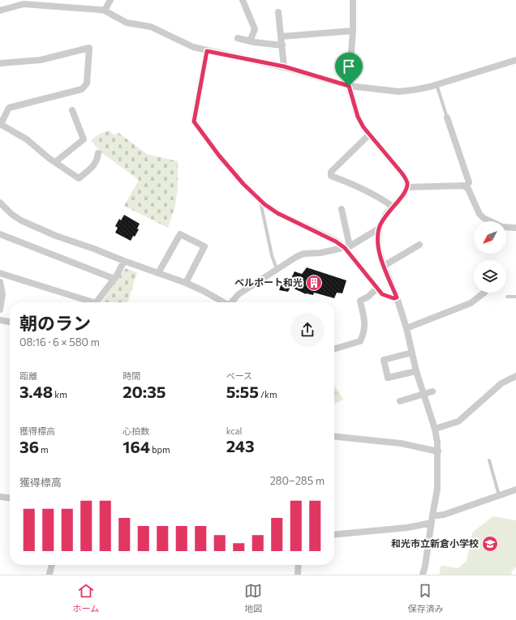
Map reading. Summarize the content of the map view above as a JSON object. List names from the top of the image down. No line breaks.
{"places":{"building":["ベルポート和光"],"school or university":["和光市立新倉小学校"]},"north":"bottom left","page":{"heading":["朝のラン","08:16 · 6 × 580 m"],"stats":[["距離","3.48 km"],["時間","20:35"],["ペース","5:55 /km"],["獲得標高","36 m"],["心拍数","164 bpm"],["kcal","243"]],"chart":["獲得標高","280–285 m"],"tabs":["ホーム","地図","保存済み"]}}
